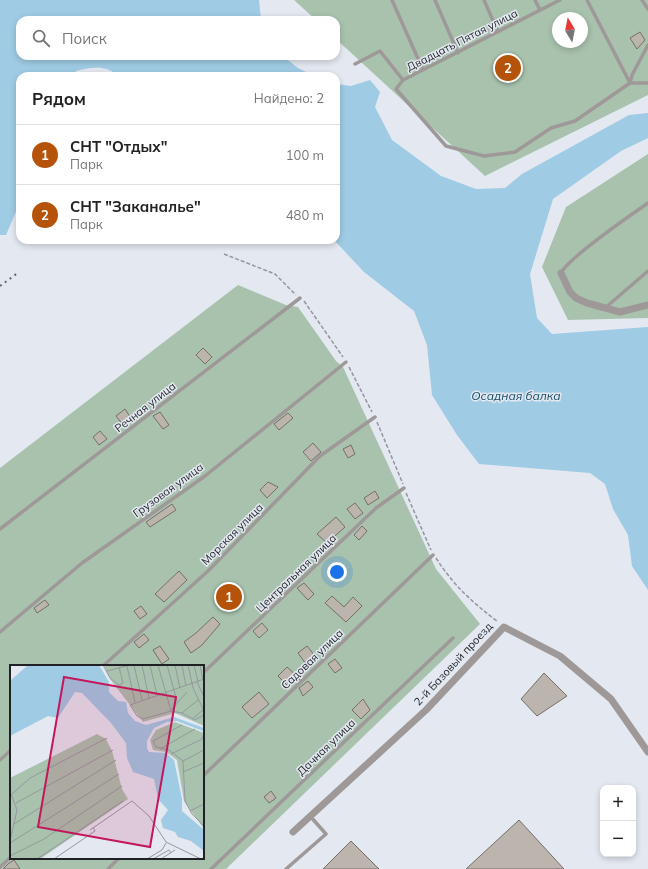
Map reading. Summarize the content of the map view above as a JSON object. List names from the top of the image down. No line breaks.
{"streets":{"street":["2-й Базовый проезд"],"lane":["Двадцать Пятая улица","Речная улица","Грузовая улица","Морская улица","Центральная улица","Садовая улица","Дачная улица"]},"water":["Осадная балка"],"north":"top","page":{"search":"Поиск","pins":["2","1"],"heading":["Рядом","Найдено: 2"],"list":[{"mark":"1","name":"СНТ \"Отдых\"","note":"Парк","value":"100 m"},{"mark":"2","name":"СНТ \"Заканалье\"","note":"Парк","value":"480 m"}],"map_buttons":["+","−"]}}
